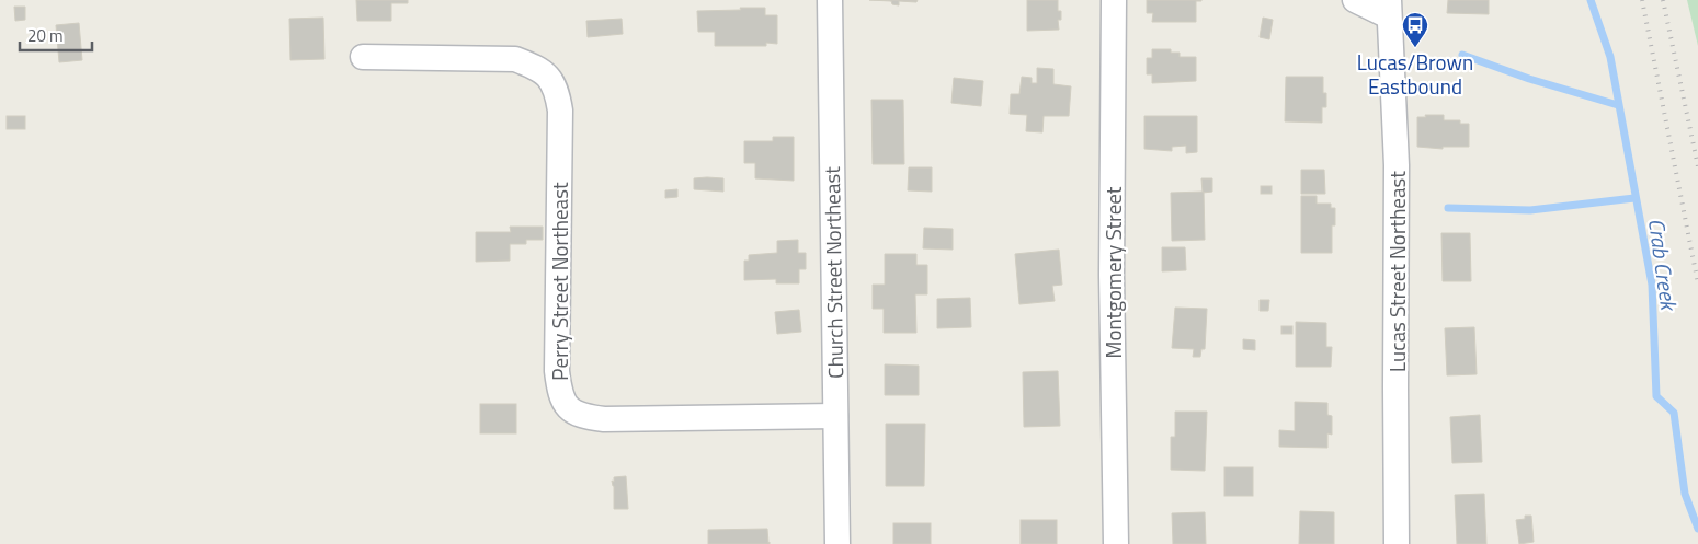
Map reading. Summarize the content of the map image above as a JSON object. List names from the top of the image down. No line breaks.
{"streets":{"street":["Lucas Street Northeast","Church Street Northeast","Montgomery Street","Perry Street Northeast"]},"crossings":[["Church Street Northeast","Perry Street Northeast"]],"water":["Crab Creek"],"places":{"bus stop":["Lucas/Brown Eastbound"]},"scale_bar":"20 m"}
